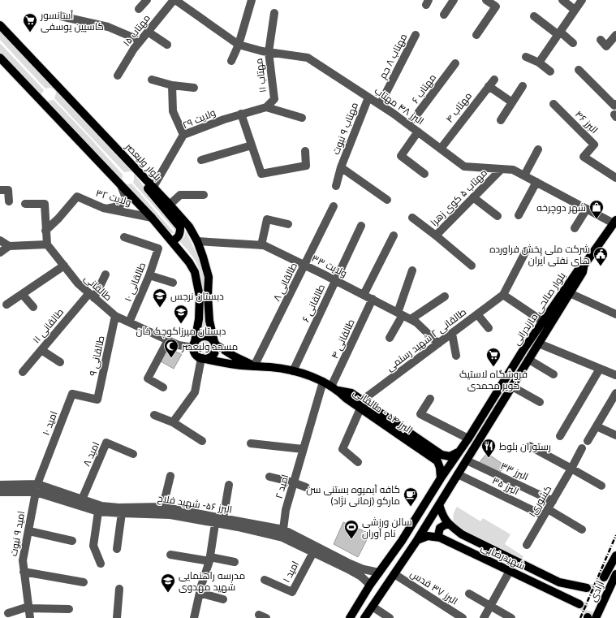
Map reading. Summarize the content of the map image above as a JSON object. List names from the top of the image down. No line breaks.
{"streets":{"main road":["بلوار ولیعصر","بلوار صالحی مازندرانی","البرز ۵۴ - طالقانی","شهیدرضایی","آزادی"],"street":["مهتاب ۱۵","مهتاب ۸ جم","مهتاب ۱۱","مهتاب ۶","البرز ۴۸ مهتاب","مهتاب ۴","ولایت ٢٩","البرز ۴۶","مهتاب ۹ نبوت","ولایت ۳۲","مهتاب ۵ کوی زهرا","ولایت ٣۳","طالقانی ۱۰","طالقانی ۸","طالقانی","طالقانی ۶","طالقانی ۱۱","طالقانی ۴","طالقانی ۲ شهید رستمی","طالقانی ۹","امید ۱۰","امید ۸","البرز ۳۳","البرز ۳۵","امید ۲","کشوری۱","البرز ۵۶- شهید فلاح","امید ۹ نبوت","امید ۱","البرز ۳۷ قدس"]},"crossings":[["مهتاب ۱۵","البرز ۴۸ مهتاب"],["مهتاب ۸ جم","البرز ۴۸ مهتاب"],["مهتاب ۱۱","البرز ۴۸ مهتاب"],["مهتاب ۶","البرز ۴۸ مهتاب"],["البرز ۴۸ مهتاب","مهتاب ۴"],["البرز ۴۸ مهتاب","مهتاب ۹ نبوت"],["البرز ۴۸ مهتاب","مهتاب ۵ کوی زهرا"],["ولایت ٢٩","بلوار ولیعصر"],["بلوار ولیعصر","ولایت ٣۳"],["بلوار ولیعصر","طالقانی"],["ولایت ٣۳","طالقانی ۸"],["ولایت ٣۳","طالقانی ۶"],["ولایت ٣۳","طالقانی ۴"],["ولایت ٣۳","طالقانی ۲ شهید رستمی"],["طالقانی ۱۰","طالقانی"],["طالقانی","طالقانی ۱۱"],["طالقانی","طالقانی ۹"],["بلوار صالحی مازندرانی","البرز ۵۴ - طالقانی"],["بلوار صالحی مازندرانی","البرز ۳۳"],["بلوار صالحی مازندرانی","البرز ۳۵"],["بلوار صالحی مازندرانی","البرز ۵۶- شهید فلاح"],["بلوار صالحی مازندرانی","شهیدرضایی"],["بلوار صالحی مازندرانی","البرز ۳۷ قدس"],["طالقانی ۴","البرز ۵۴ - طالقانی"],["طالقانی ۲ شهید رستمی","البرز ۵۴ - طالقانی"],["طالقانی ۹","امید ۱۰"],["امید ۱۰","البرز ۵۶- شهید فلاح"],["امید ۸","البرز ۵۶- شهید فلاح"],["البرز ۳۳","کشوری۱"],["البرز ۳۵","کشوری۱"],["امید ۲","البرز ۵۶- شهید فلاح"],["البرز ۵۶- شهید فلاح","امید ۹ نبوت"],["البرز ۵۶- شهید فلاح","امید ۱"]],"places":{"supermarket":["آسانسور کاسپین یوسفی","فروشگاه لاستیک کویر محمدی"],"shop":["شهر دوچرخه"],"public building":["شرکت ملی پخش فراورده های نفتی ایران"],"school or university":["دبستان نرجس","دبستان میرزاکوچک خان","مدرسه راهنمایی شهید مهدوی"],"mosque":["مسجد ولیعصر"],"restaurant":["رستوران بلوط"],"cafe":["کافه آبمیوه بستنی سن مارکو (زمانی نژاد)"],"sports":["سالن ورزشی نام آوران"]}}
